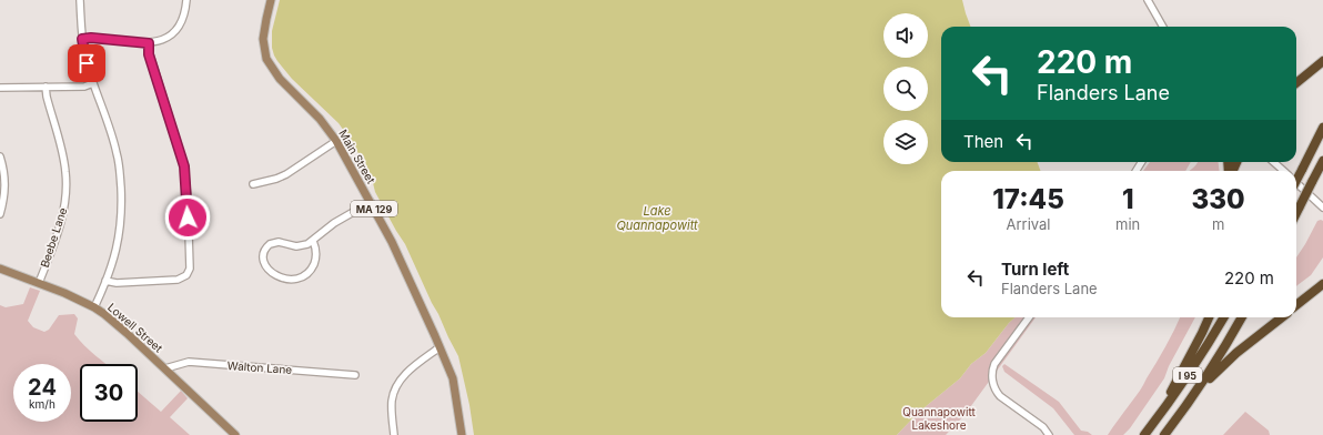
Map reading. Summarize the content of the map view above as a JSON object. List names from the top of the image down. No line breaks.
{"streets":{"highway":["I 95"],"main road":["Main Street","MA 129","Lowell Street"],"street":["Beebe Lane","Walton Lane"]},"crossings":[["Beebe Lane","Lowell Street"],["Lowell Street","Walton Lane"]],"water":["Lake Quannapowitt"],"parks":["Quannapowitt Lakeshore"],"page":{"turn":["220 m","Flanders Lane"],"then":"Then","eta":["17:45","Arrival","1","min","330","m"],"list":[{"name":"Turn left","note":"Flanders Lane","value":"220 m"}],"speed":"24 km/h","limit":"30"}}
